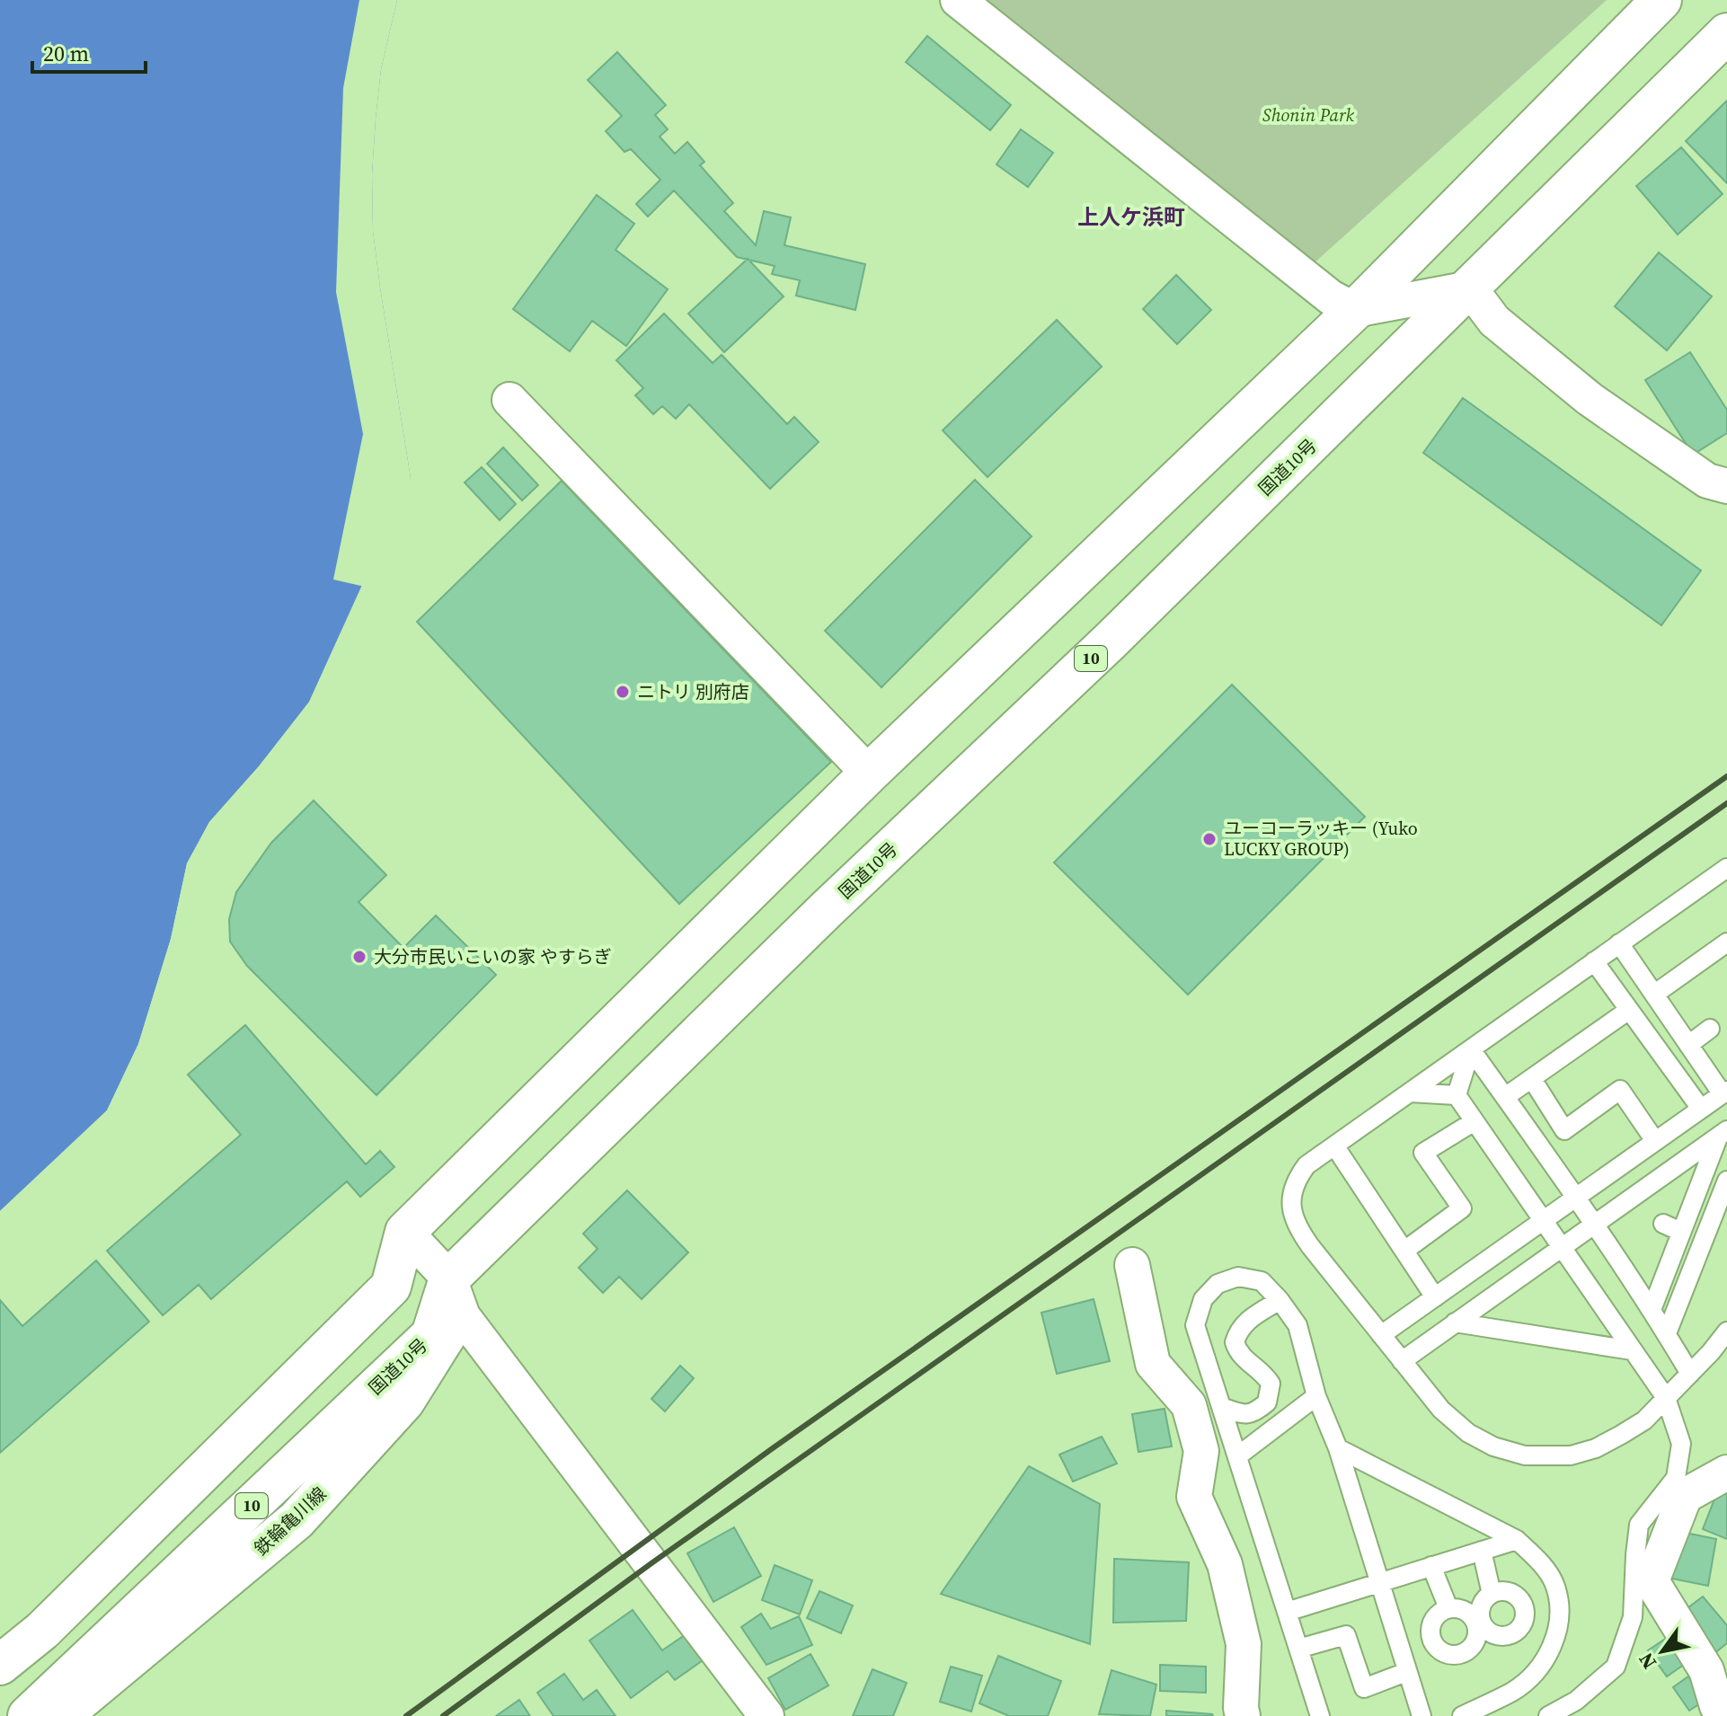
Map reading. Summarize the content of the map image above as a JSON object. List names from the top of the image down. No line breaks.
{"streets":{"main road":["国道10号","10","鉄輪亀川線"]},"crossings":[["国道10号","鉄輪亀川線"]],"districts":["上人ケ浜町"],"parks":["Shonin Park"],"places":["ニトリ 別府店","ユーコーラッキー (Yuko LUCKY GROUP)","大分市民いこいの家 やすらぎ"],"scale_bar":"20 m","north":"bottom left"}
